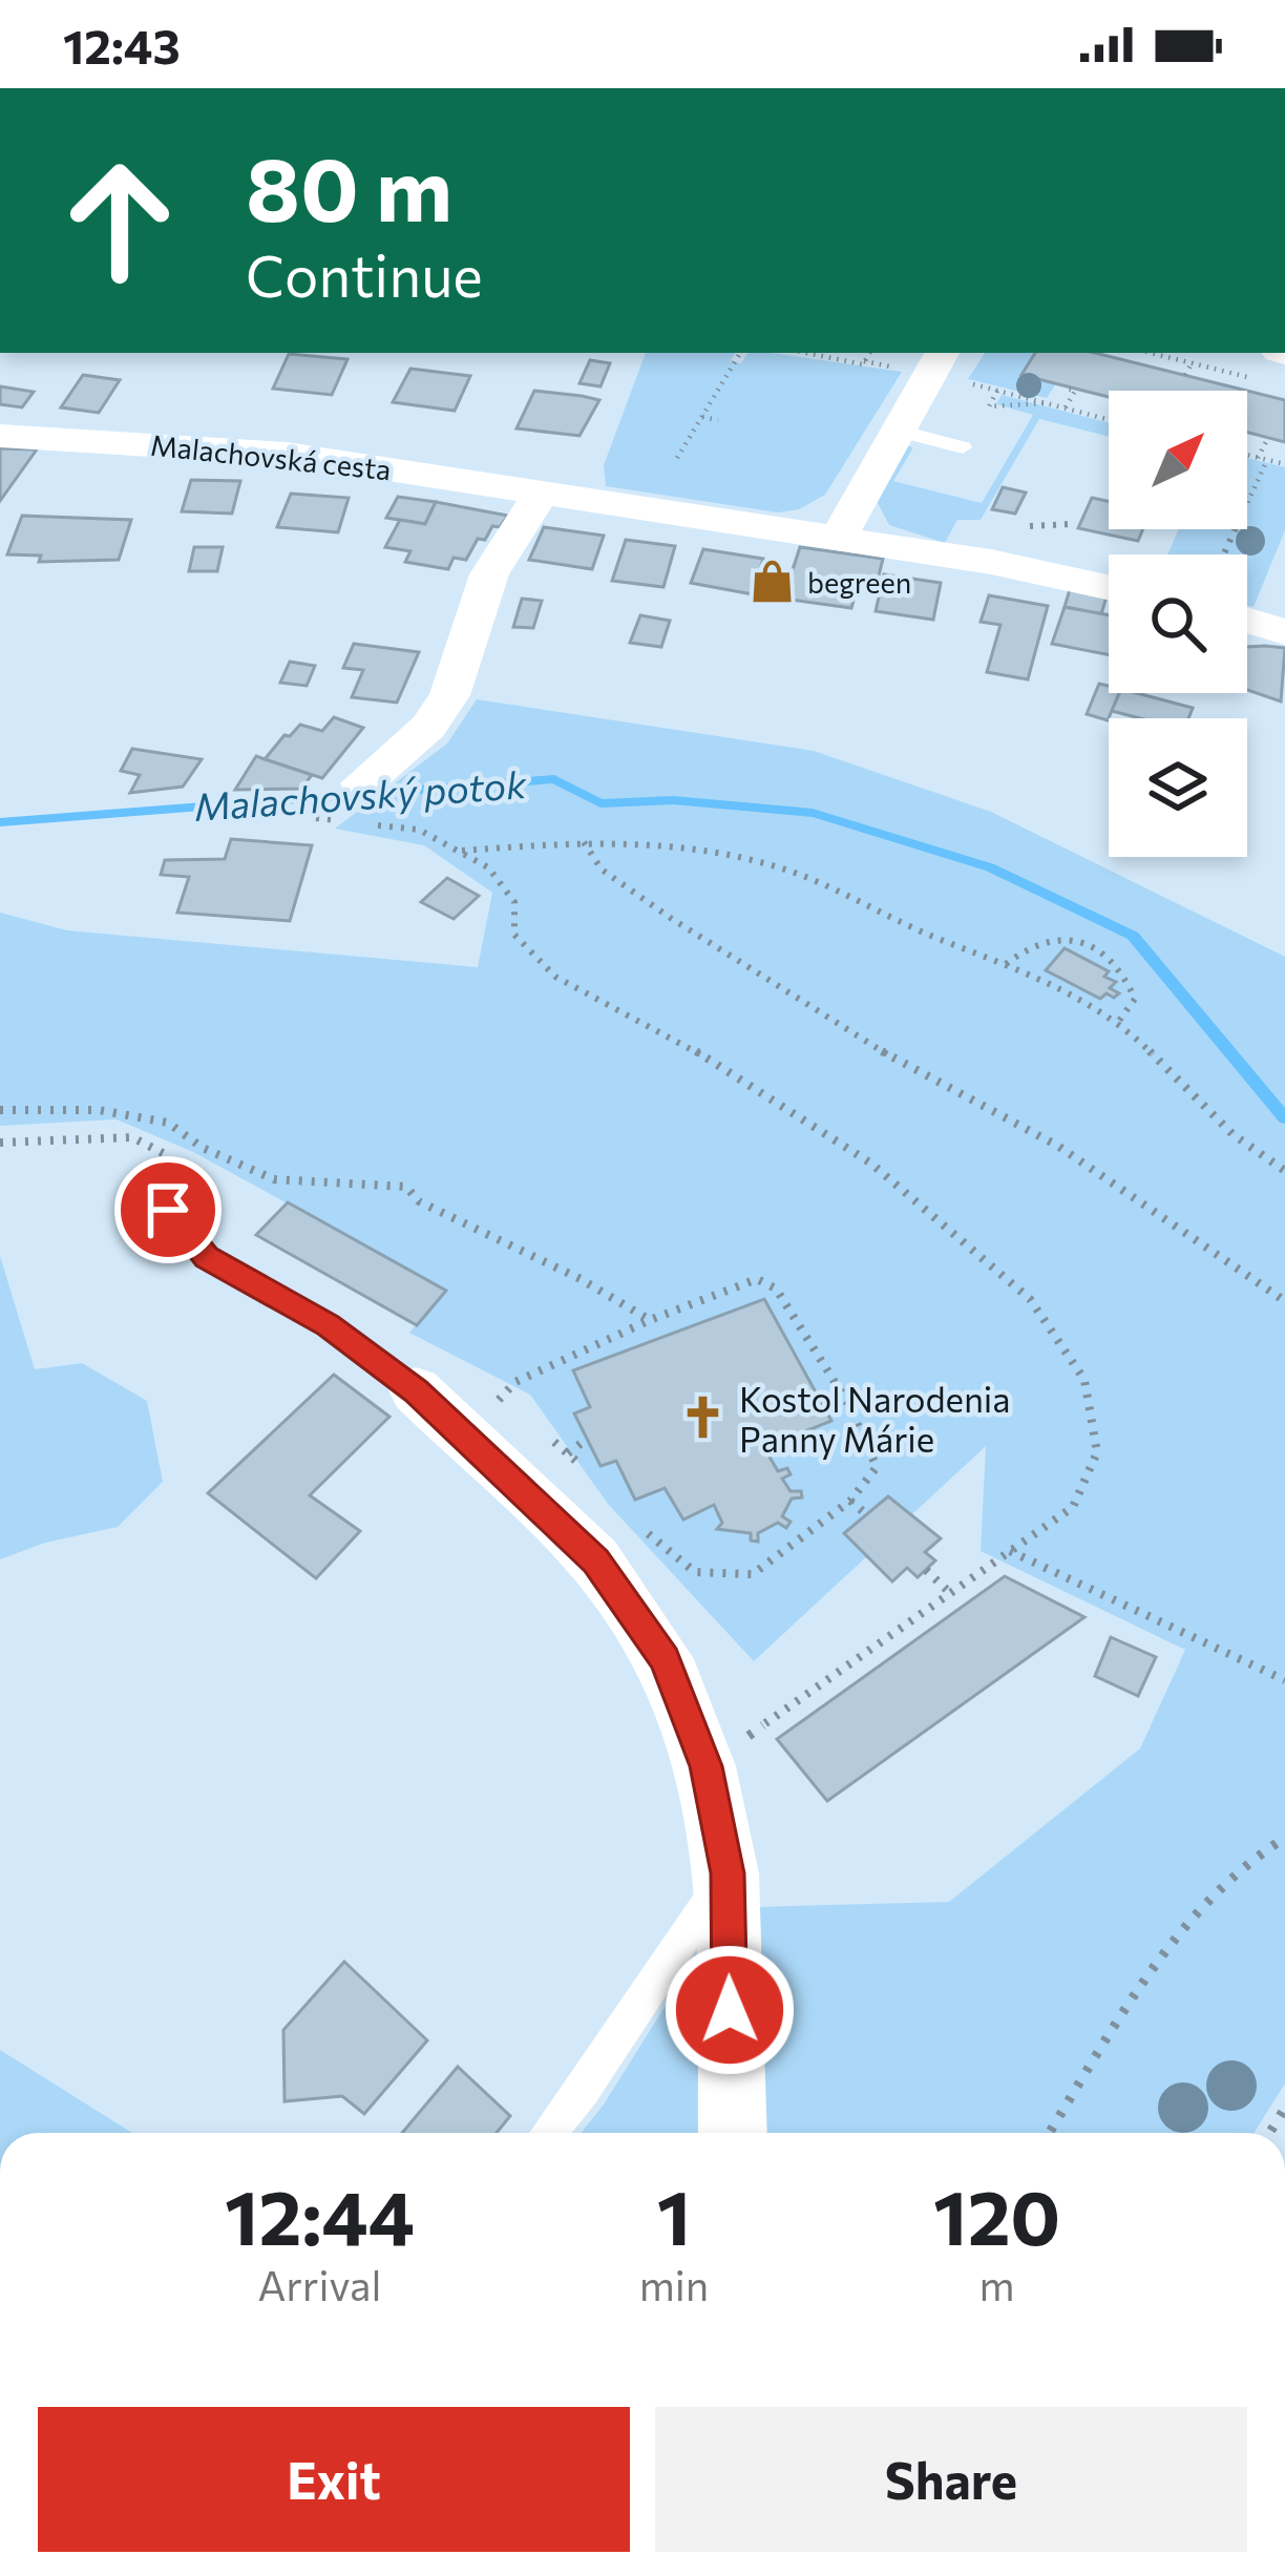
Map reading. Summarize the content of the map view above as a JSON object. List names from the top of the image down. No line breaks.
{"streets":{"street":["Malachovská cesta"]},"water":["Malachovský potok"],"places":{"shop":["begreen"],"church":["Kostol Narodenia Panny Márie"]},"north":"top right","page":{"status":"12:43","turn":["80 m","Continue"],"eta":["12:44","Arrival","1","min","120","m"],"buttons":["Exit","Share"]}}
